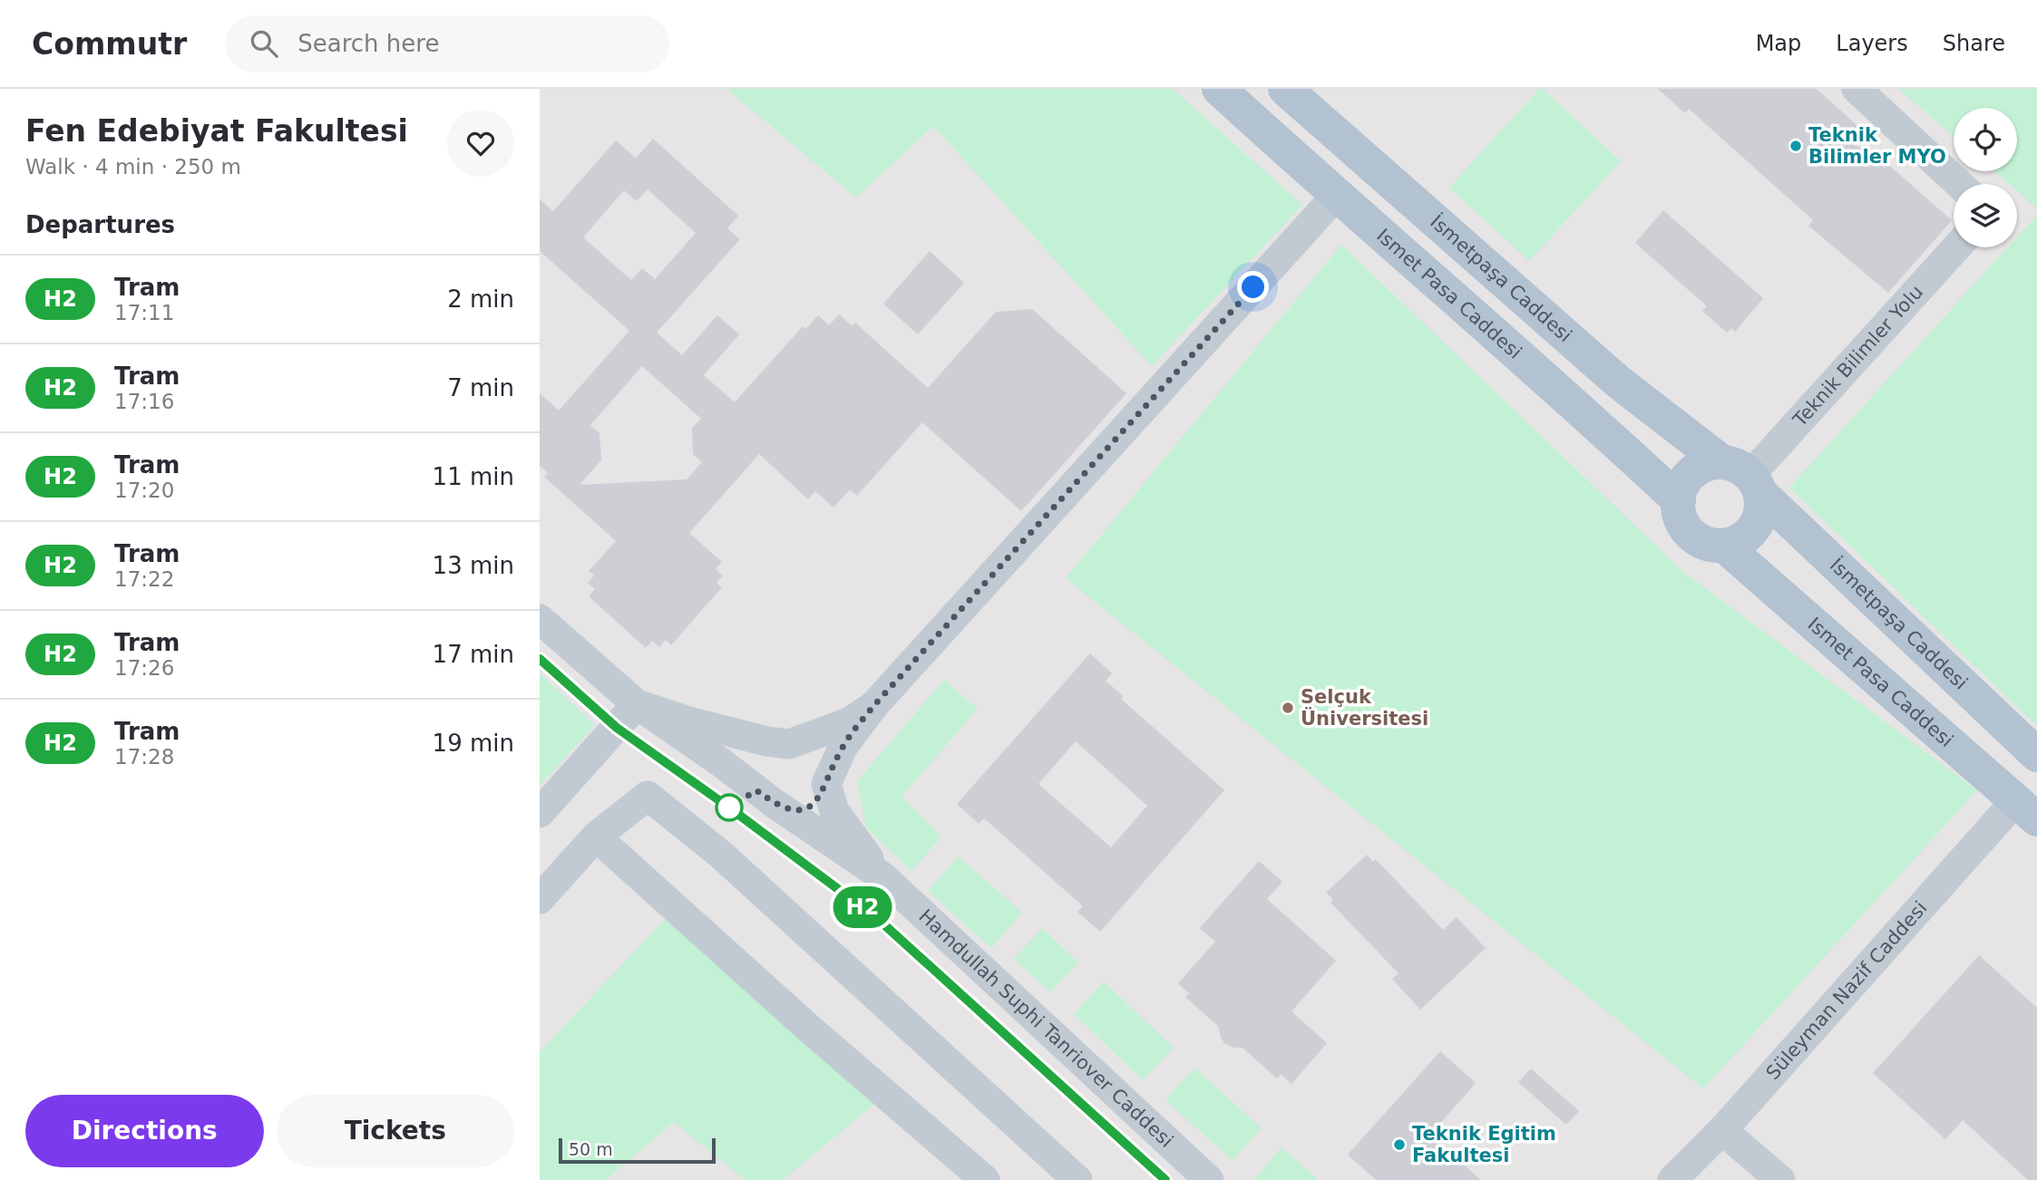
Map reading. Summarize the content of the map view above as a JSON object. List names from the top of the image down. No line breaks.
{"streets":{"main road":["İsmetpaşa Caddesi","Ismet Pasa Caddesi"],"street":["Teknik Bilimler Yolu","Süleyman Nazif Caddesi","Hamdullah Suphi Tanriover Caddesi"]},"crossings":[["İsmetpaşa Caddesi","Ismet Pasa Caddesi"],["İsmetpaşa Caddesi","Teknik Bilimler Yolu"],["Ismet Pasa Caddesi","Teknik Bilimler Yolu"],["Ismet Pasa Caddesi","Süleyman Nazif Caddesi"]],"places":["Teknik Bilimler MYO","Selçuk Üniversitesi","Teknik Egitim Fakultesi"],"lines":["tram line H2"],"scale_bar":"50 m","page":{"header":"Commutr","search":"Search here","nav":["Map","Layers","Share"],"heading":[["Fen Edebiyat Fakultesi","Walk · 4 min · 250 m"],"Departures"],"on_map":"H2","list":[{"mark":"H2","name":"Tram","note":"17:11","value":"2 min"},{"mark":"H2","name":"Tram","note":"17:16","value":"7 min"},{"mark":"H2","name":"Tram","note":"17:20","value":"11 min"},{"mark":"H2","name":"Tram","note":"17:22","value":"13 min"},{"mark":"H2","name":"Tram","note":"17:26","value":"17 min"},{"mark":"H2","name":"Tram","note":"17:28","value":"19 min"}],"buttons":["Directions","Tickets"],"scale":"50 m"}}
